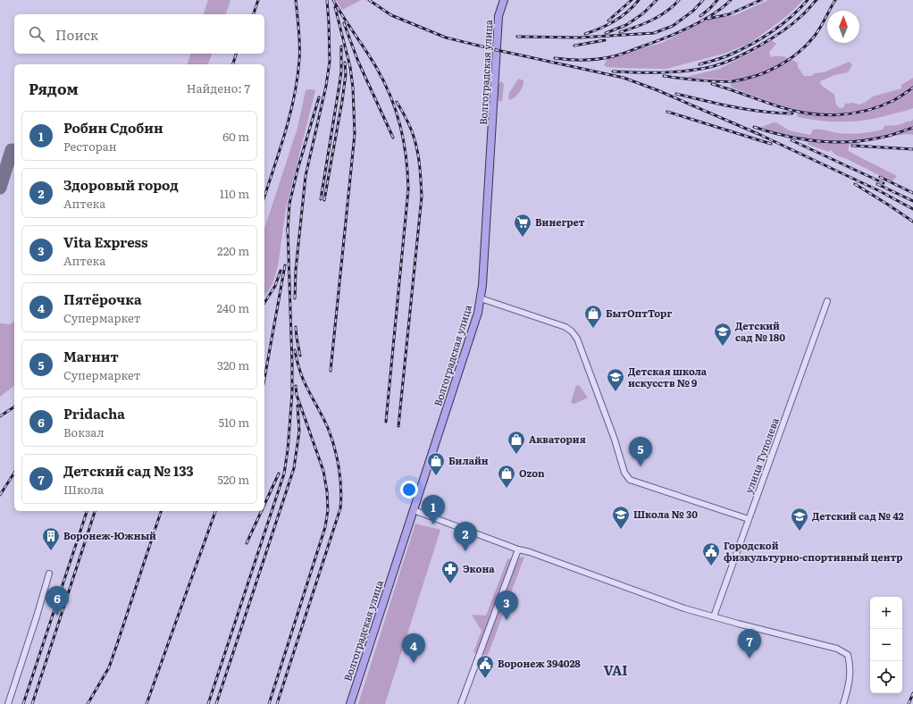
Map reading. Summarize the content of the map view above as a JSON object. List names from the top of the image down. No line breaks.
{"streets":{"main road":["Волгоградская улица"],"street":["улица Туполева"]},"districts":["VAI"],"places":{"supermarket":["Винегрет"],"shop":["БытОптТорг","Акватория","Билайн","Ozon"],"school or university":["Детский сад № 180","Детская школа искусств № 9","Школа № 30","Детский сад № 42"],"building":["Воронеж-Южный"],"public building":["Городской физкультурно-спортивный центр","Воронеж 394028"],"pharmacy":["Экона"]},"north":"top","page":{"search":"Поиск","heading":["Рядом","Найдено: 7"],"list":[{"mark":"1","name":"Робин Сдобин","note":"Ресторан","value":"60 m"},{"mark":"2","name":"Здоровый город","note":"Аптека","value":"110 m"},{"mark":"3","name":"Vita Express","note":"Аптека","value":"220 m"},{"mark":"4","name":"Пятёрочка","note":"Супермаркет","value":"240 m"},{"mark":"5","name":"Магнит","note":"Супермаркет","value":"320 m"},{"mark":"6","name":"Pridacha","note":"Вокзал","value":"510 m"},{"mark":"7","name":"Детский сад № 133","note":"Школа","value":"520 m"}],"pins":["5","1","2","6","3","7","4"],"map_buttons":["+","−"]}}
